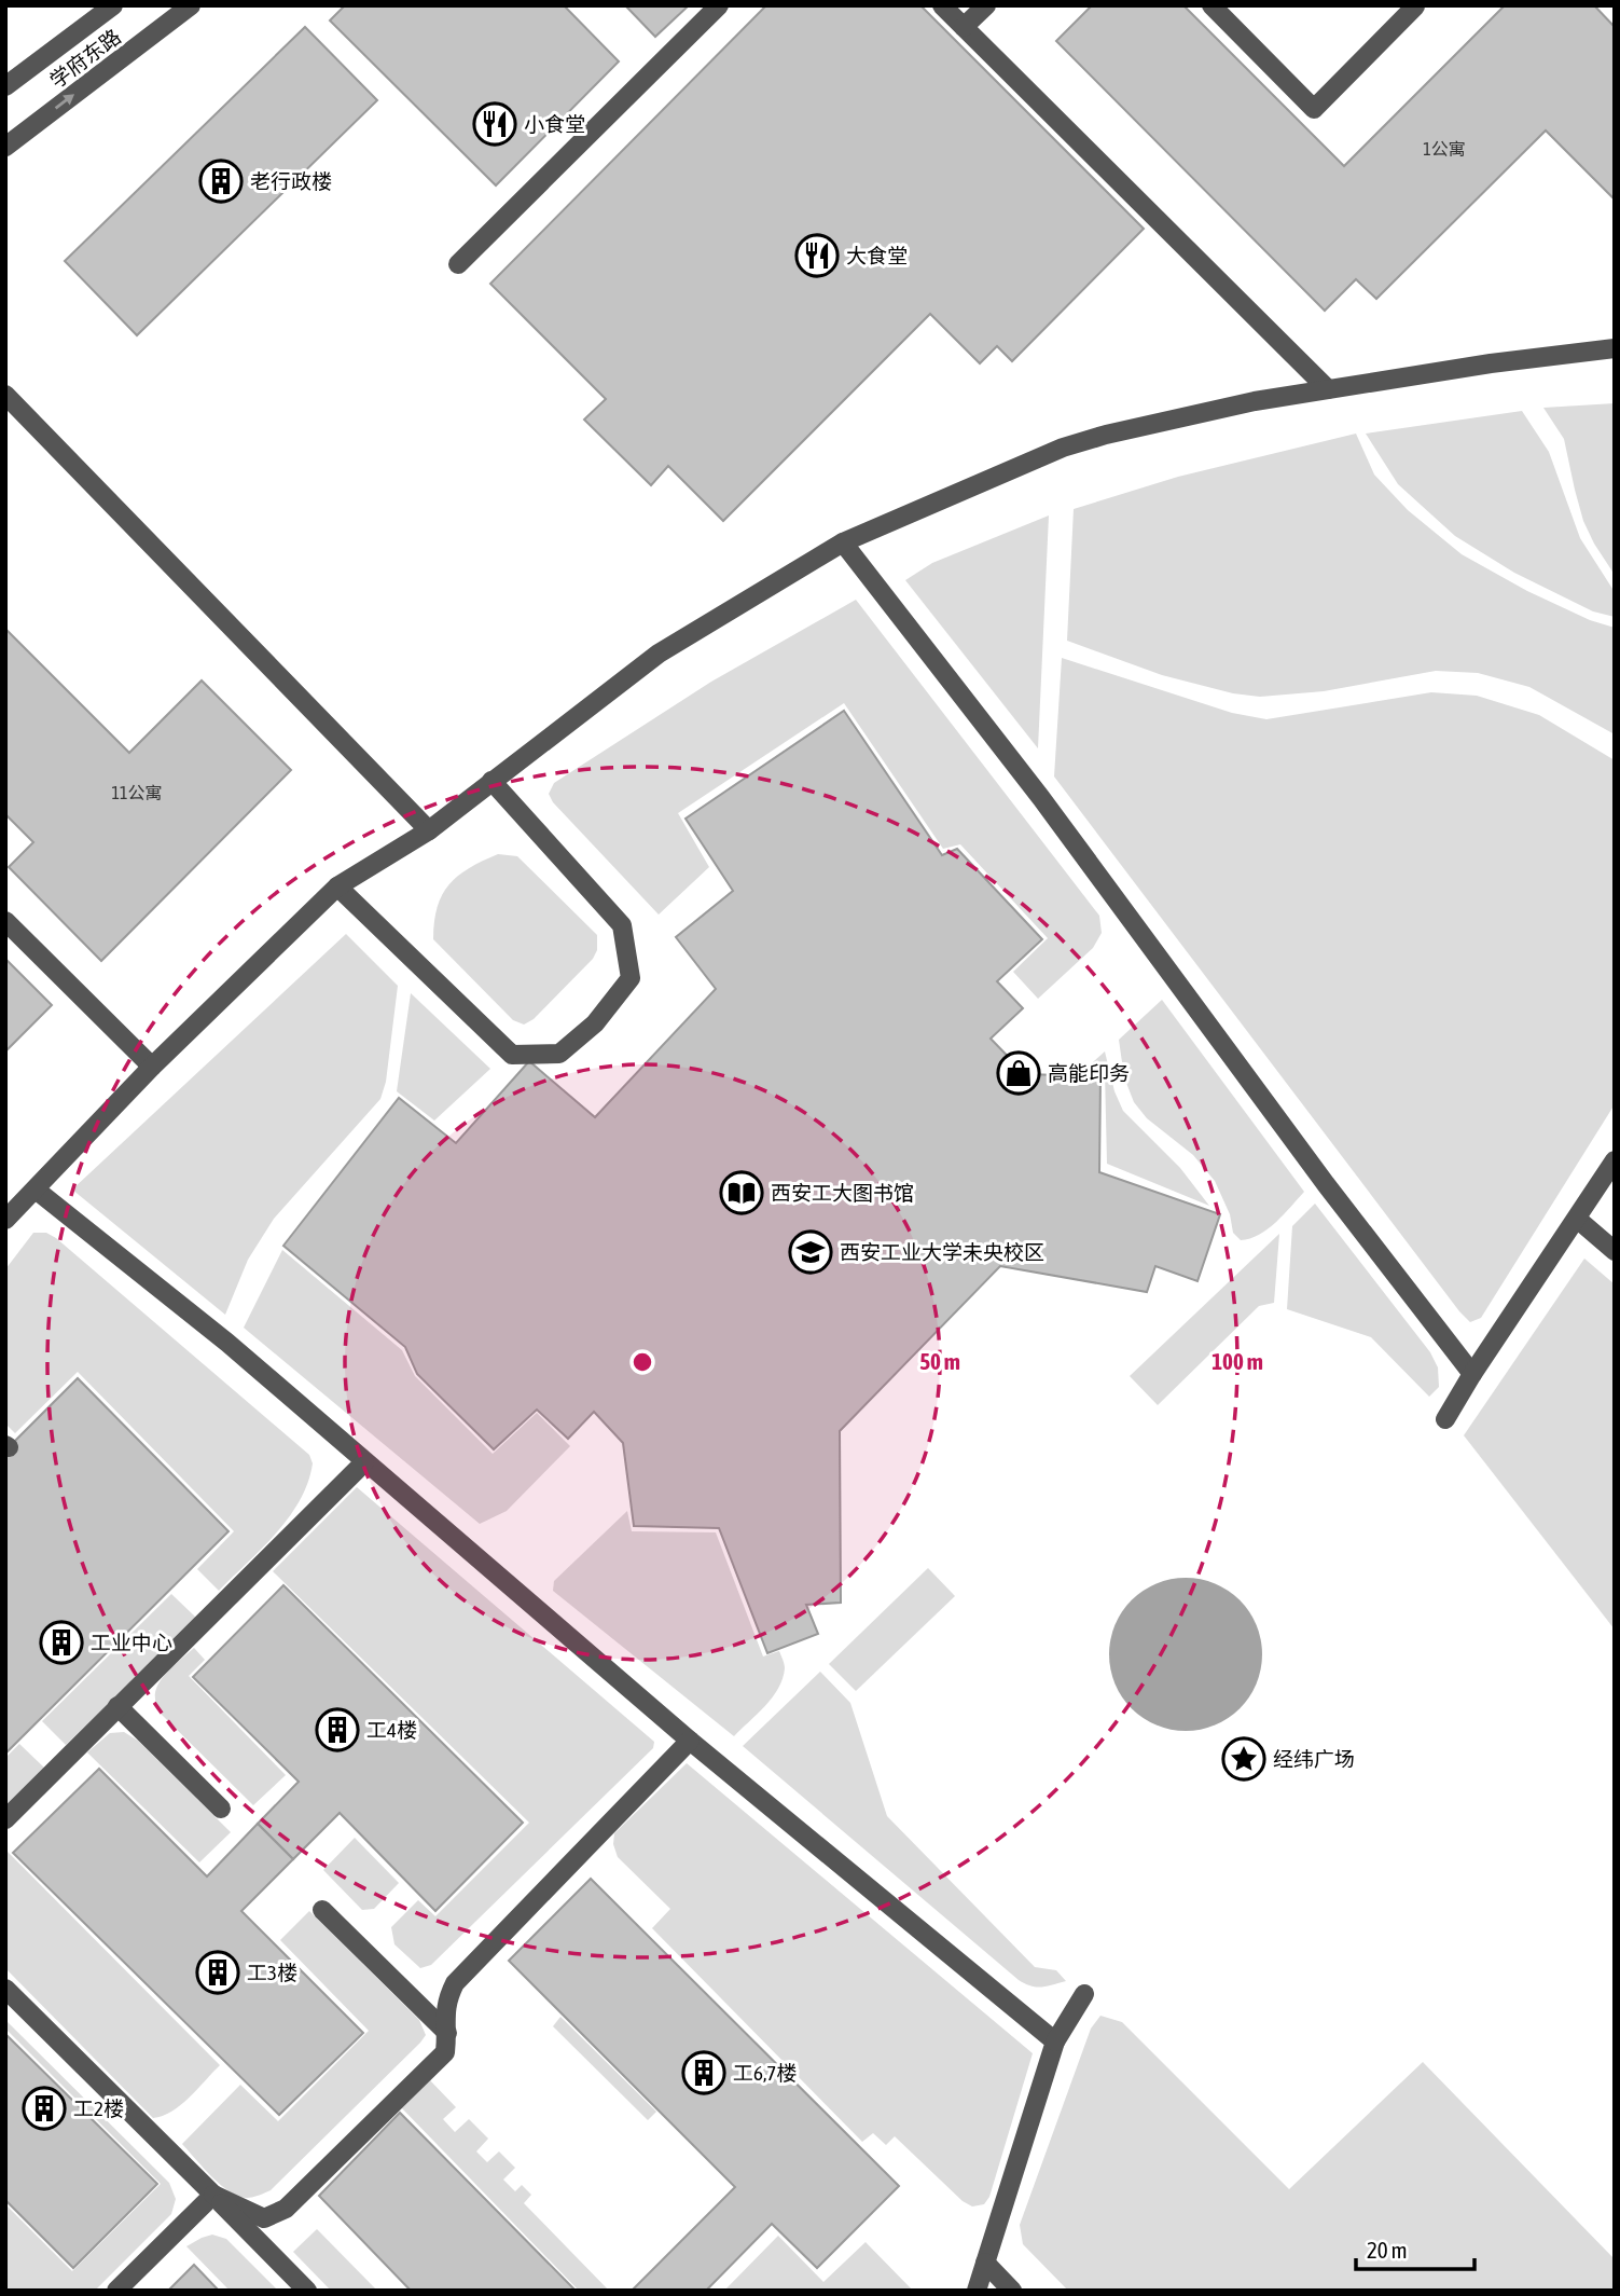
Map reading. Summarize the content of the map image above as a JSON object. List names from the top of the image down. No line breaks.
{"streets":{"street":["学府东路"]},"places":{"restaurant":["小食堂","大食堂"],"building":["老行政楼","工业中心","工4楼","工3楼","工6,7楼","工2楼"],"shop":["高能印务"],"library":["西安工大图书馆"],"school or university":["西安工业大学未央校区"],"place":["经纬广场"]},"house_numbers":["1公寓","11公寓"],"scale_bar":"20 m","rings":["50 m","100 m"]}
